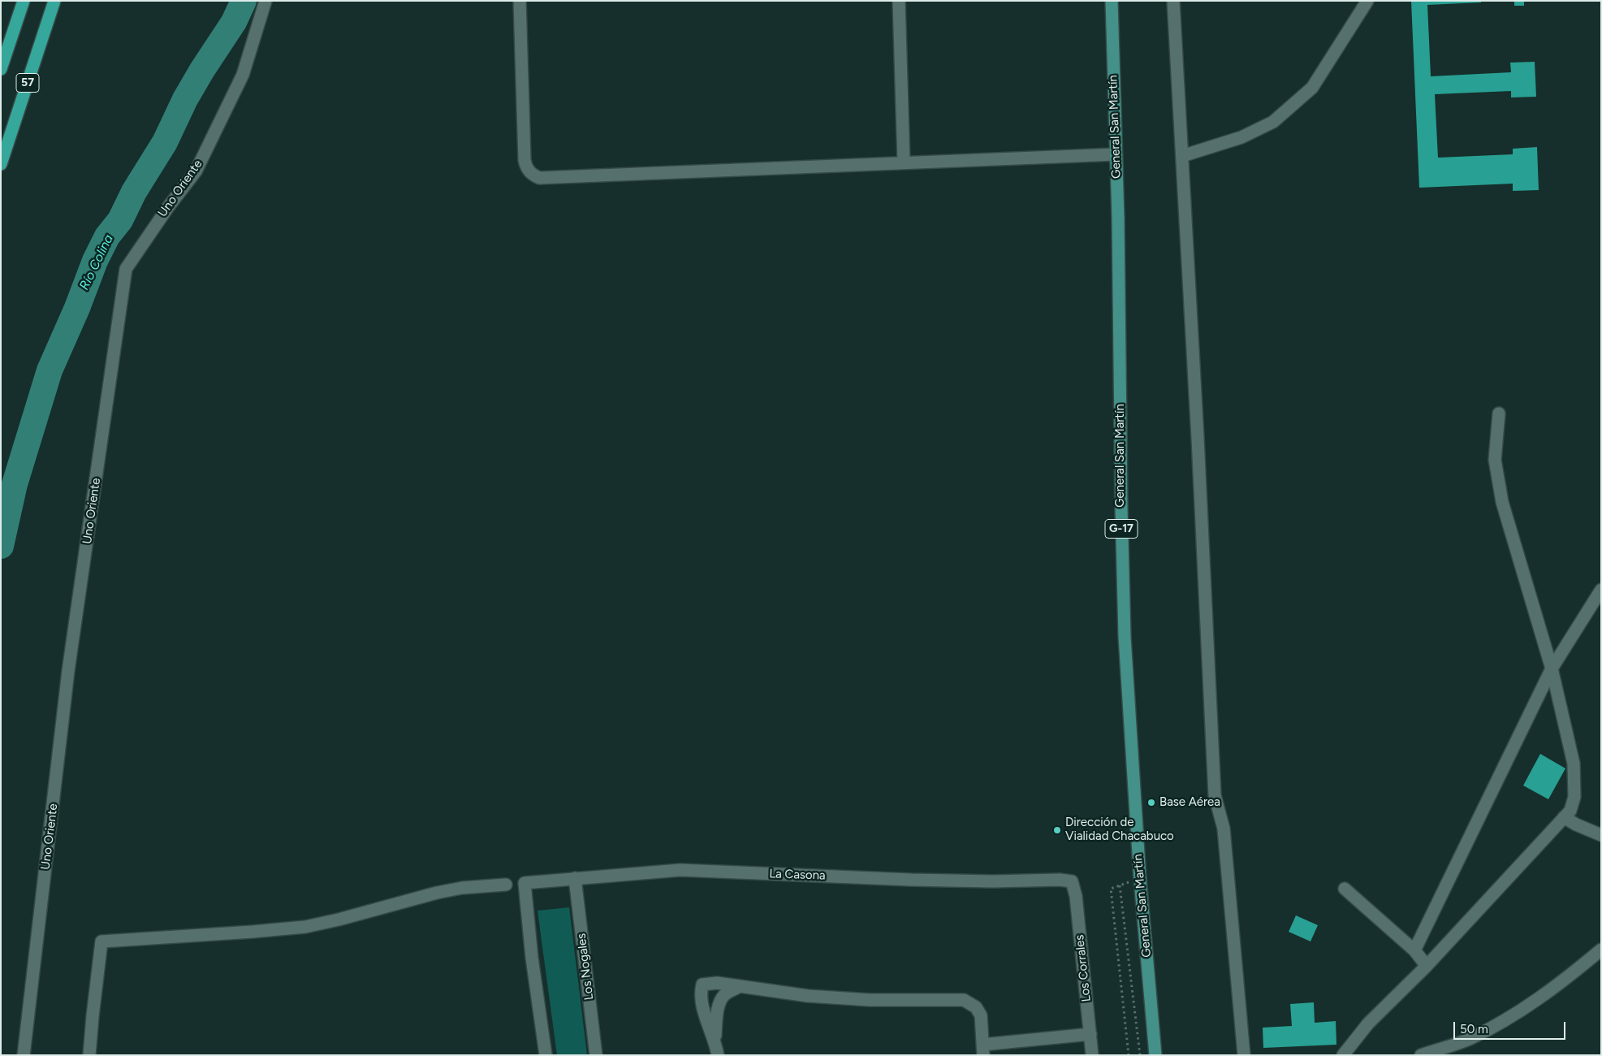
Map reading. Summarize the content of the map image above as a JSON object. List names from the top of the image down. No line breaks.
{"streets":{"highway":["57"],"main road":["General San Martín","G-17"],"street":["Uno Oriente","La Casona","Los Nogales","Los Corrales"]},"crossings":[["La Casona","Los Nogales"],["La Casona","Los Corrales"]],"water":["Río Colina"],"places":["Base Aérea","Dirección de Vialidad Chacabuco"],"scale_bar":"50 m"}
